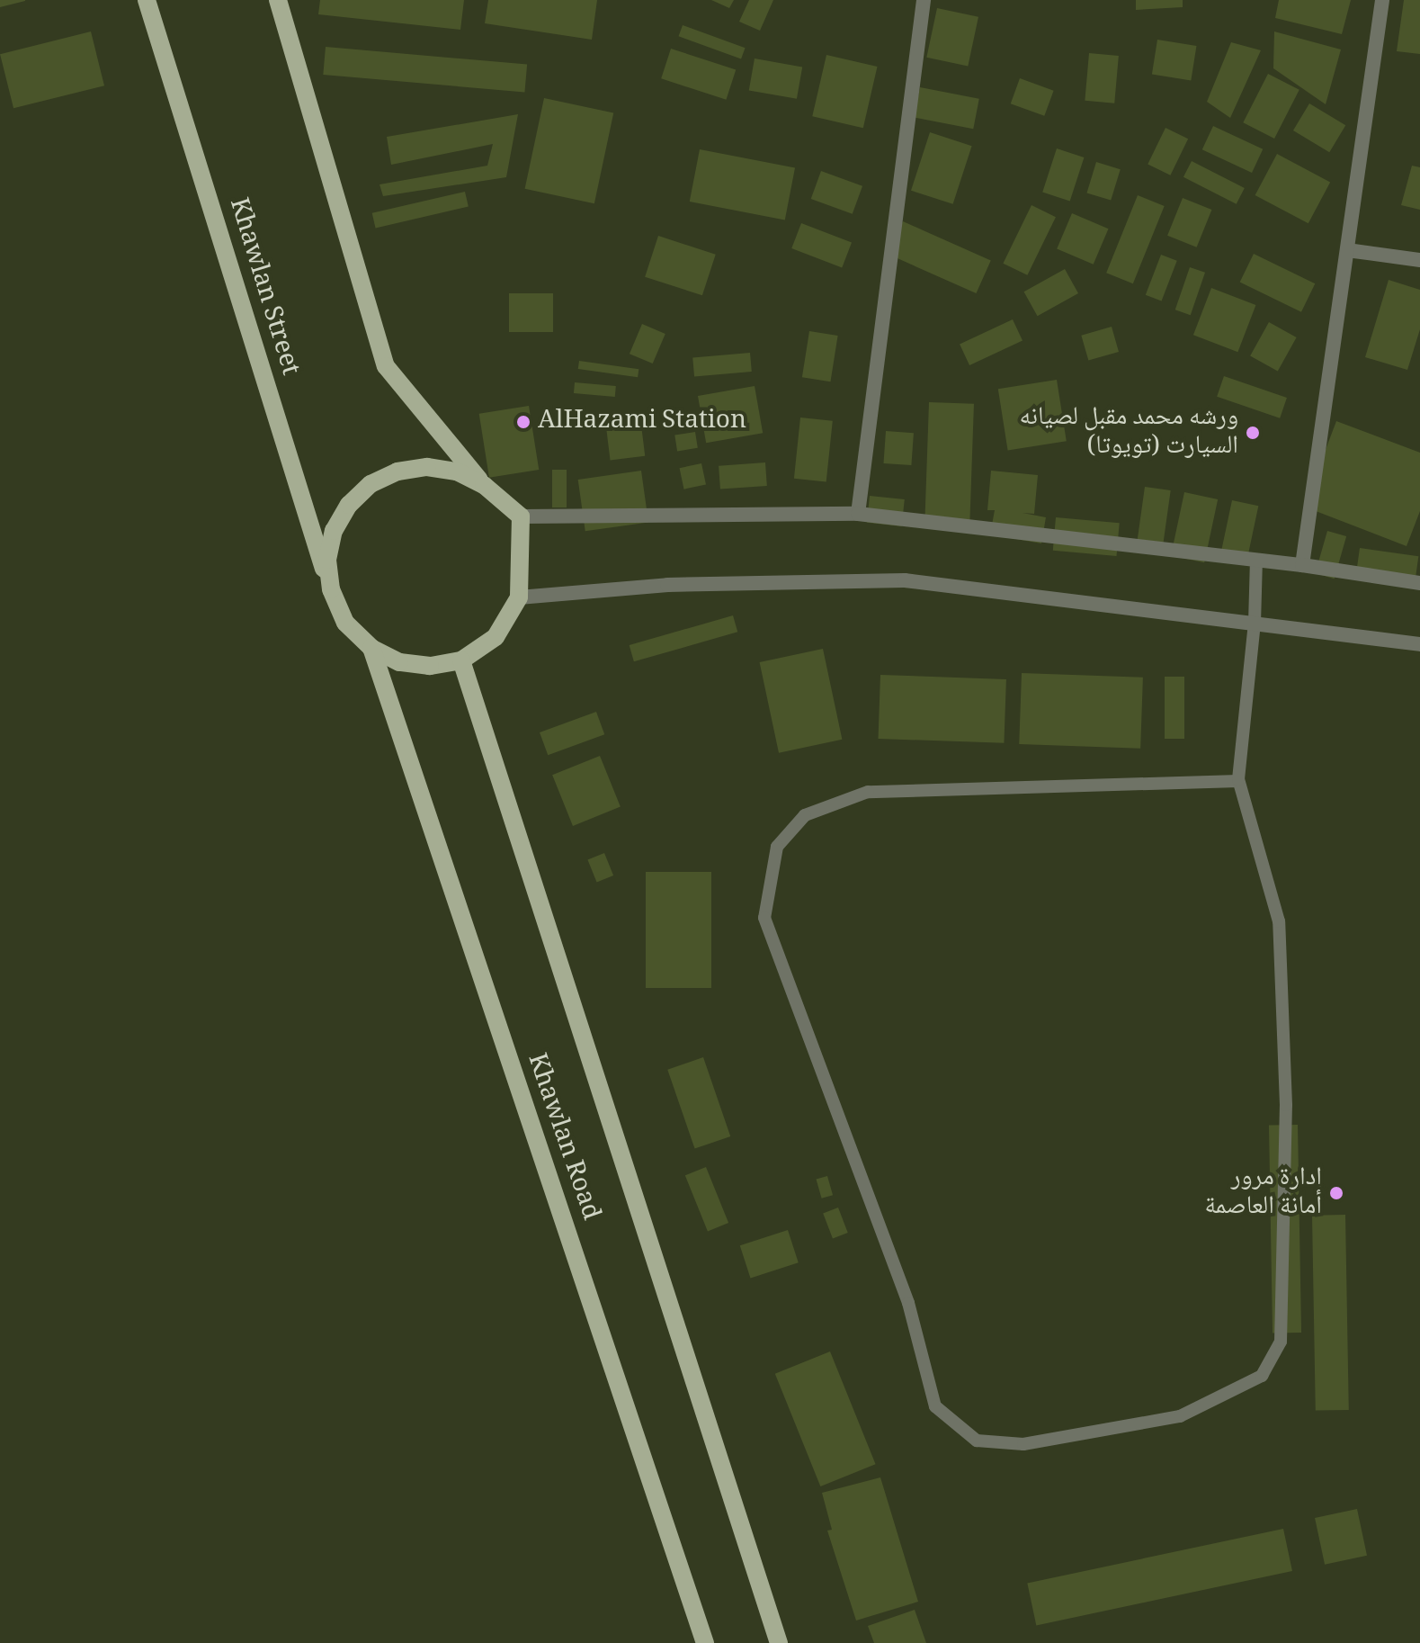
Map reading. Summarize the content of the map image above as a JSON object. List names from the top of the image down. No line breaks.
{"streets":{"main road":["Khawlan Street","Khawlan Road"]},"crossings":[["Khawlan Street","Khawlan Road"]],"places":["AlHazami Station","ورشه محمد مقبل لصيانه السيارت (تويوتا)","إدارة مرور أمانة العاصمة"]}
